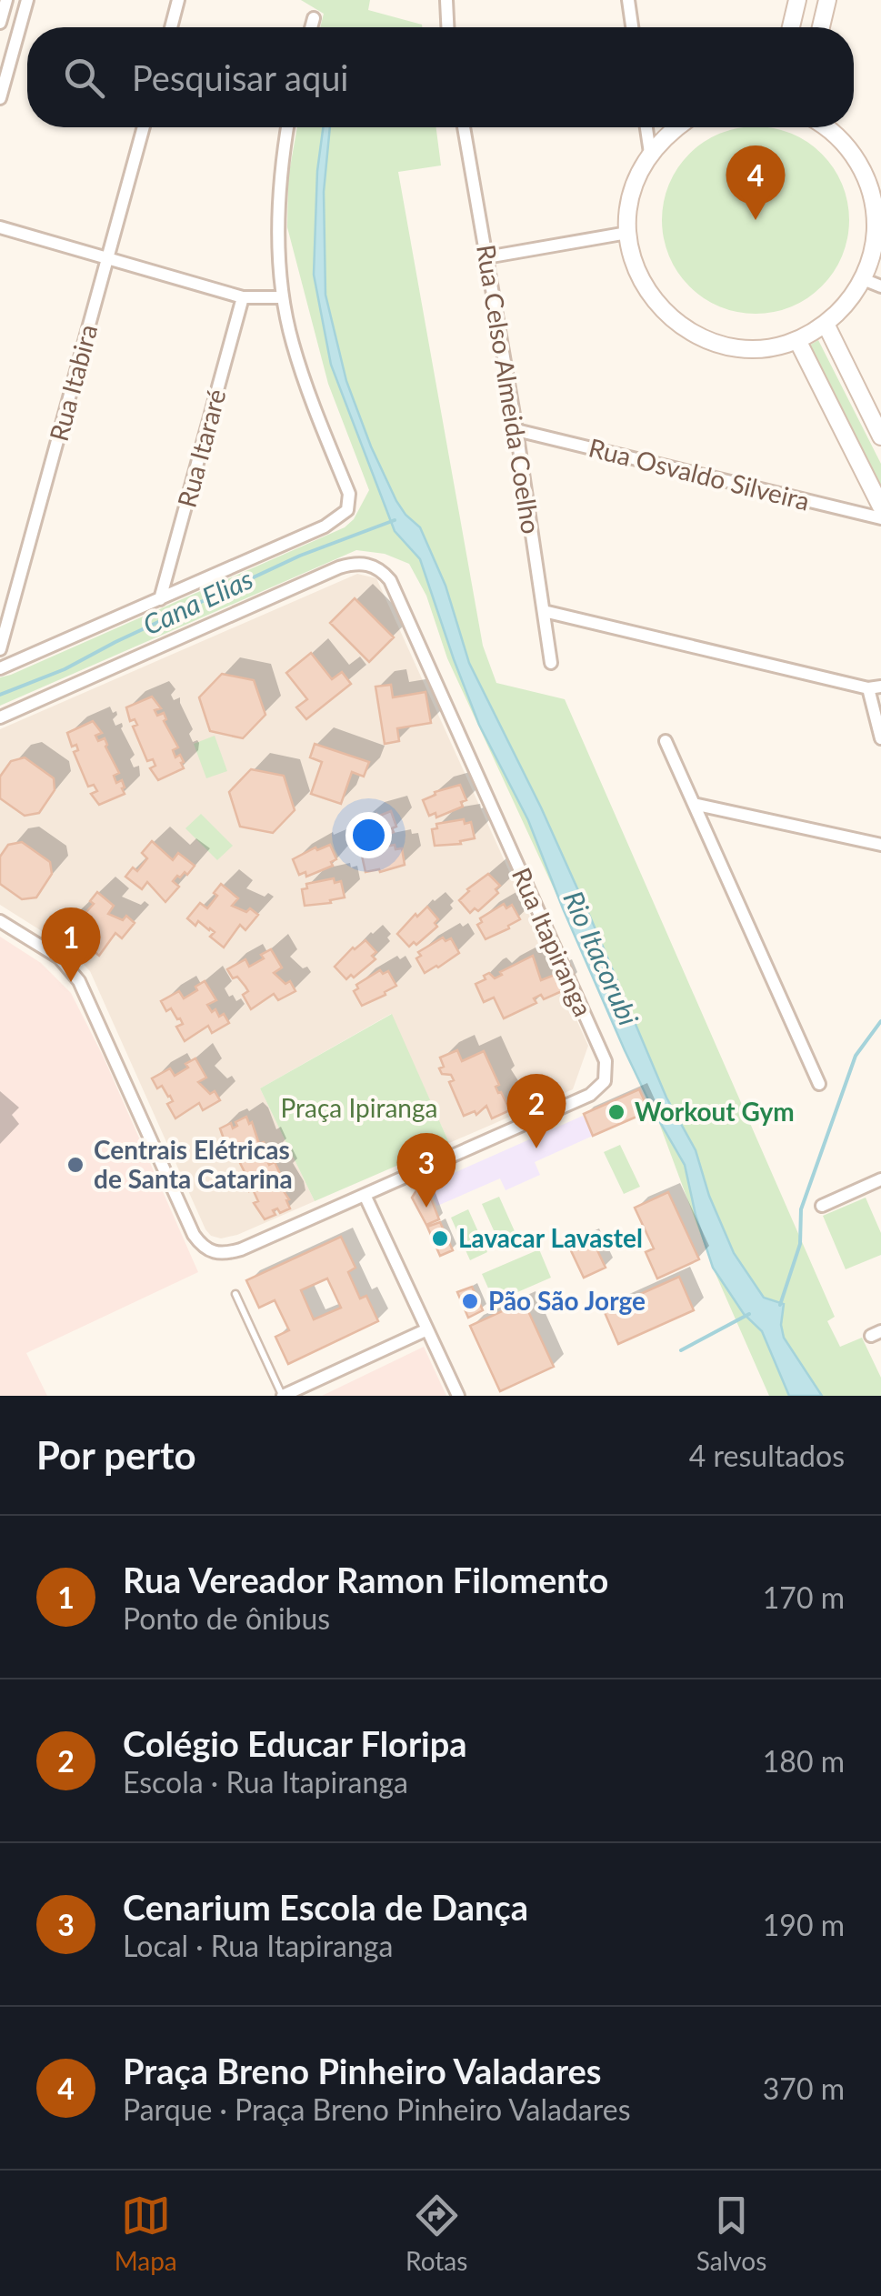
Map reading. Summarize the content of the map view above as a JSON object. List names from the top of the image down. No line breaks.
{"streets":{"street":["Rua Itabira","Rua Celso Almeida Coelho","Rua Itararé","Rua Osvaldo Silveira","Rua Itapiranga"]},"crossings":[["Rua Celso Almeida Coelho","Rua Osvaldo Silveira"]],"water":["Cana Elias","Rio Itacorubi"],"parks":["Praça Ipiranga"],"places":["Workout Gym","Centrais Elétricas de Santa Catarina","Lavacar Lavastel","Pão São Jorge"],"page":{"search":"Pesquisar aqui","pins":["4","1","2","3"],"heading":["Por perto","4 resultados"],"list":[{"mark":"1","name":"Rua Vereador Ramon Filomento","note":"Ponto de ônibus","value":"170 m"},{"mark":"2","name":"Colégio Educar Floripa","note":"Escola · Rua Itapiranga","value":"180 m"},{"mark":"3","name":"Cenarium Escola de Dança","note":"Local · Rua Itapiranga","value":"190 m"},{"mark":"4","name":"Praça Breno Pinheiro Valadares","note":"Parque · Praça Breno Pinheiro Valadares","value":"370 m"}],"nav":["Mapa","Rotas","Salvos"]}}
